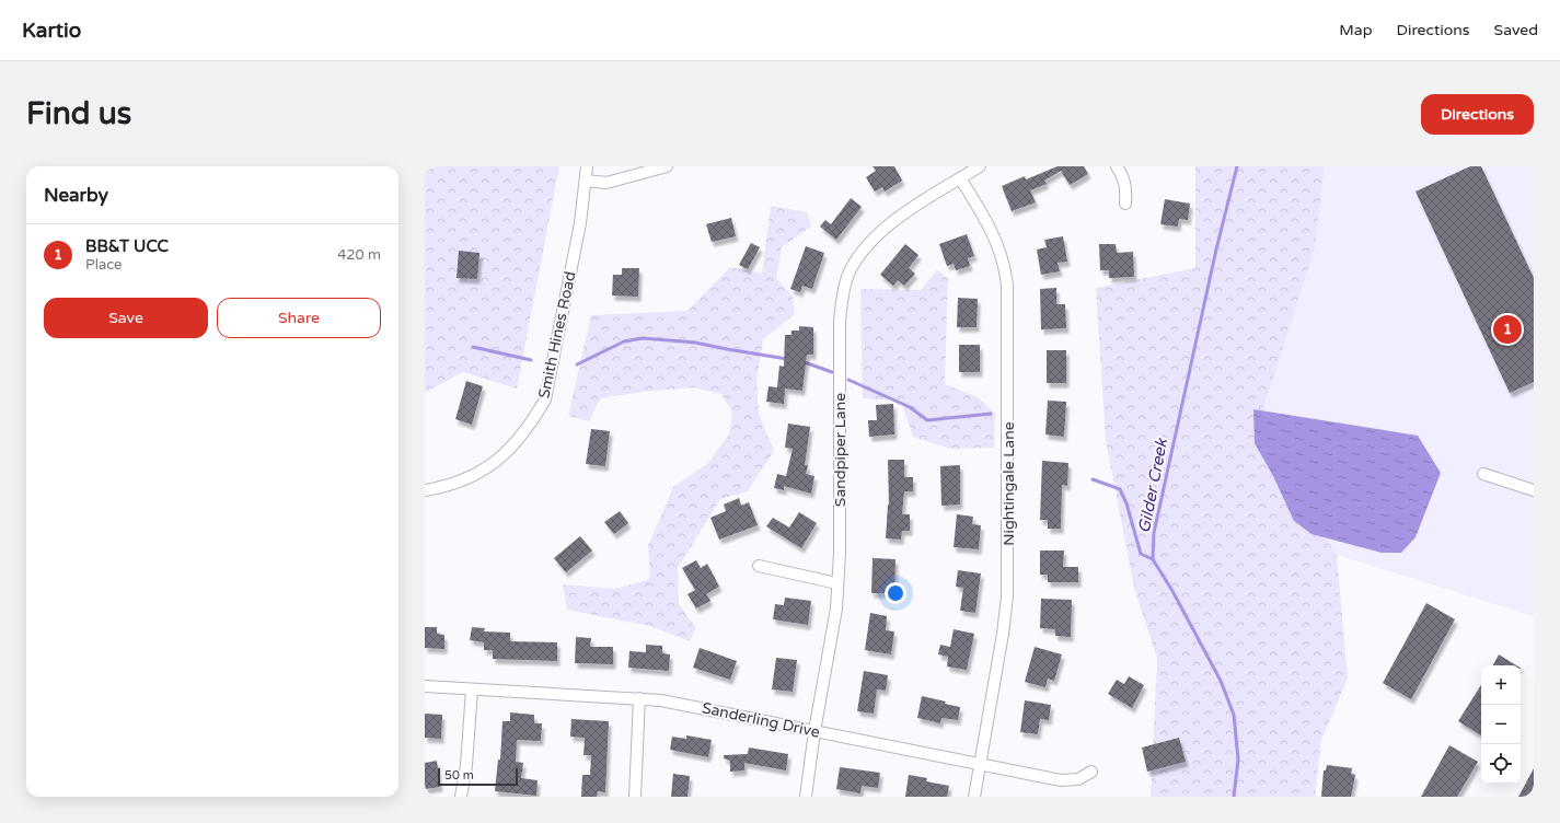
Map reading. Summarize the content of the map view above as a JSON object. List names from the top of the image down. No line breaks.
{"streets":{"street":["Smith Hines Road","Sandpiper Lane","Nightingale Lane","Sanderling Drive"]},"crossings":[["Sandpiper Lane","Nightingale Lane"],["Sandpiper Lane","Sanderling Drive"],["Nightingale Lane","Sanderling Drive"]],"water":["Gilder Creek"],"scale_bar":"50 m","page":{"header":"Kartio","nav":["Map","Directions","Saved"],"buttons":["Directions",["Save","Share"]],"title":"Find us","heading":"Nearby","list":[{"mark":"1","name":"BB&T UCC","note":"Place","value":"420 m"}],"pins":"1","map_buttons":["+","−"],"scale":"50 m"}}
